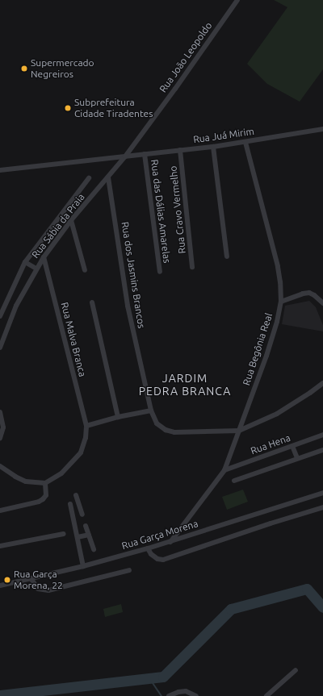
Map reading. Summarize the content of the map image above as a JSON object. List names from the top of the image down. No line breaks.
{"streets":{"street":["Rua João Leopoldo","Rua Juá Mirim","Rua Cravo Vermelho","Rua das Dálias Amarelas","Rua Sábia da Praia","Rua dos Jasmins Brancos","Rua Malva Branca","Rua Begônia Real","Rua Hena","Rua Garça Morena"]},"crossings":[["Rua João Leopoldo","Rua Juá Mirim"],["Rua João Leopoldo","Rua Sábia da Praia"],["Rua Juá Mirim","Rua Cravo Vermelho"],["Rua Juá Mirim","Rua das Dálias Amarelas"],["Rua Juá Mirim","Rua Sábia da Praia"],["Rua Juá Mirim","Rua Begônia Real"],["Rua Sábia da Praia","Rua dos Jasmins Brancos"],["Rua Sábia da Praia","Rua Malva Branca"],["Rua dos Jasmins Brancos","Rua Begônia Real"],["Rua Begônia Real","Rua Hena"],["Rua Begônia Real","Rua Garça Morena"]],"districts":["JARDIM PEDRA BRANCA"],"places":["Supermercado Negreiros","Subprefeitura Cidade Tiradentes","Rua Garça Morena, 22"]}
